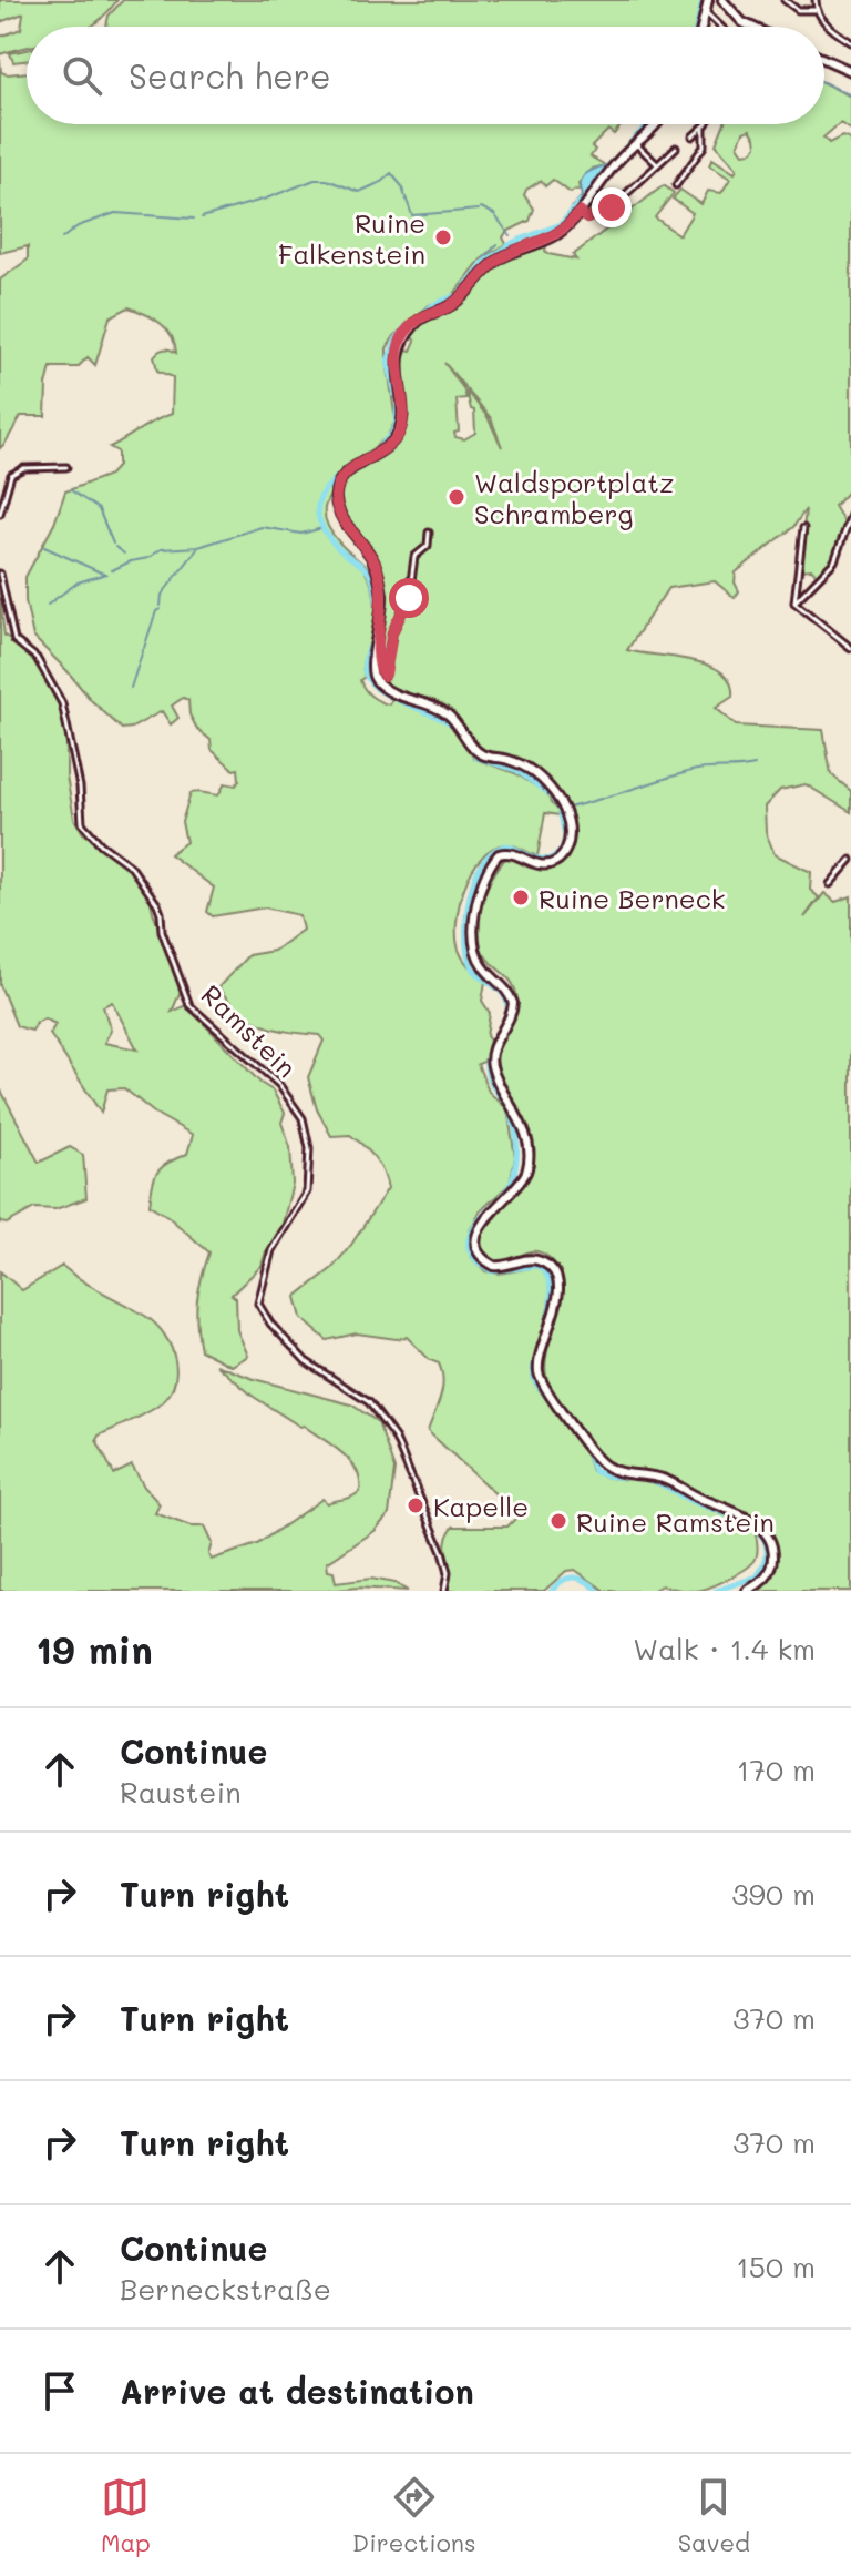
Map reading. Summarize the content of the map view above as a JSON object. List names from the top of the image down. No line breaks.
{"streets":{"street":["Ramstein"]},"places":["Ruine Falkenstein","Waldsportplatz Schramberg","Ruine Berneck","Kapelle","Ruine Ramstein"],"page":{"search":"Search here","heading":["19 min","Walk · 1.4 km"],"list":[["Continue","Raustein","170 m"],["Turn right","390 m"],["Turn right","370 m"],["Turn right","370 m"],["Continue","Berneckstraße","150 m"],"Arrive at destination"],"nav":["Map","Directions","Saved"]}}
